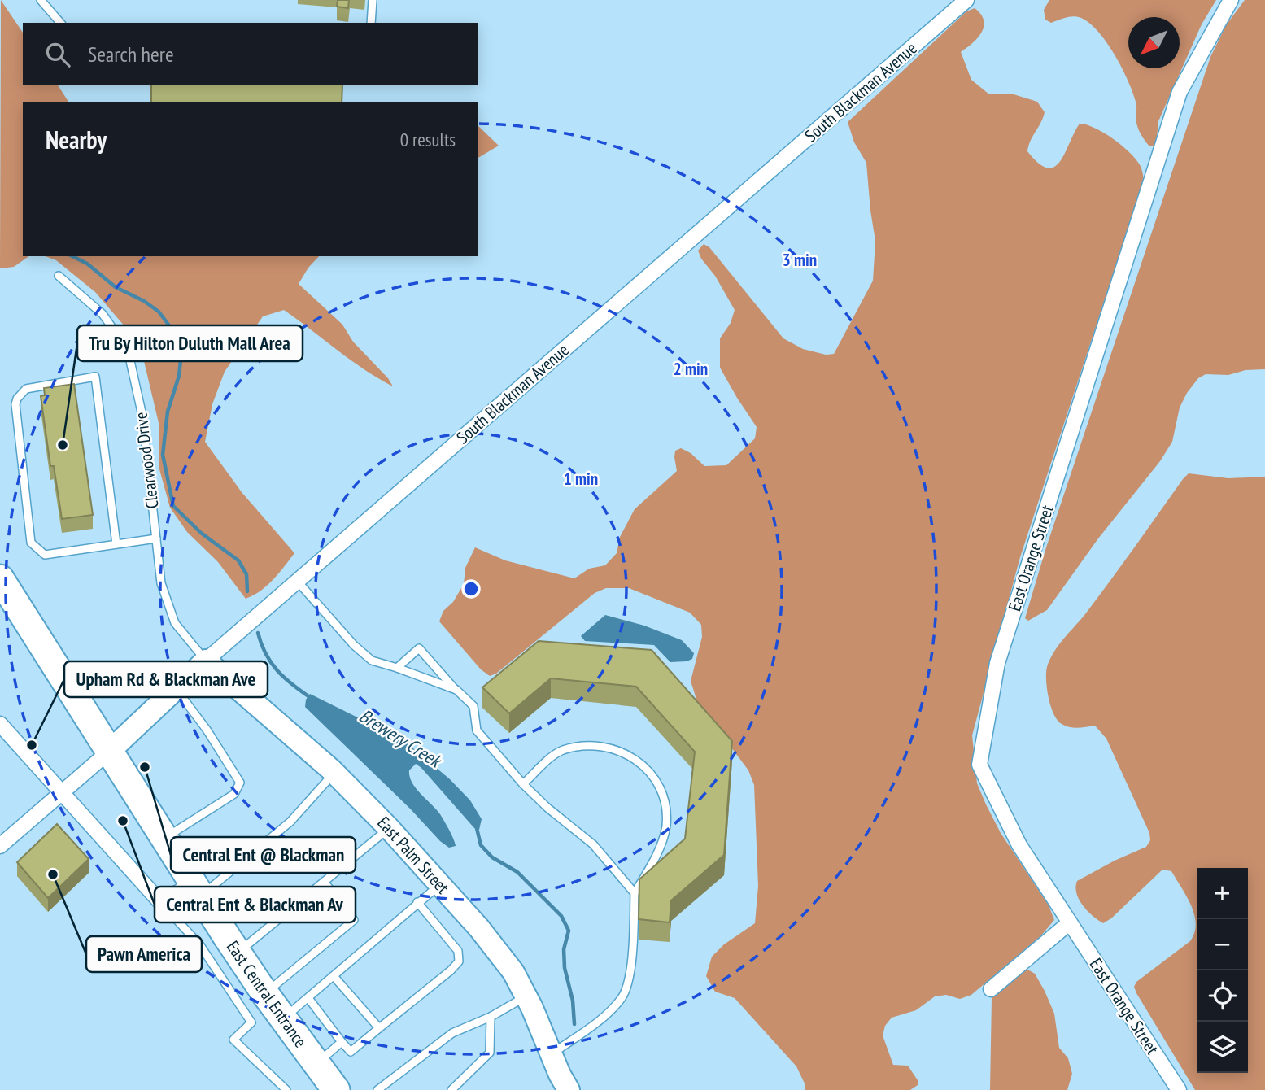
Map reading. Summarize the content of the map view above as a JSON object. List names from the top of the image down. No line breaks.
{"streets":{"highway":["East Central Entrance"],"street":["South Blackman Avenue","East Orange Street","East Palm Street"],"lane":["Clearwood Drive"]},"crossings":[["South Blackman Avenue","Clearwood Drive"],["South Blackman Avenue","East Palm Street"],["South Blackman Avenue","East Central Entrance"],["Clearwood Drive","East Palm Street"]],"water":["Brewery Creek"],"places":["Tru By Hilton Duluth Mall Area","Upham Rd & Blackman Ave","Central Ent @ Blackman","Central Ent & Blackman Av","Pawn America"],"north":"bottom left","page":{"search":"Search here","heading":["Nearby","0 results"],"map_buttons":["+","−"]},"rings":["3 min","2 min","1 min"]}
